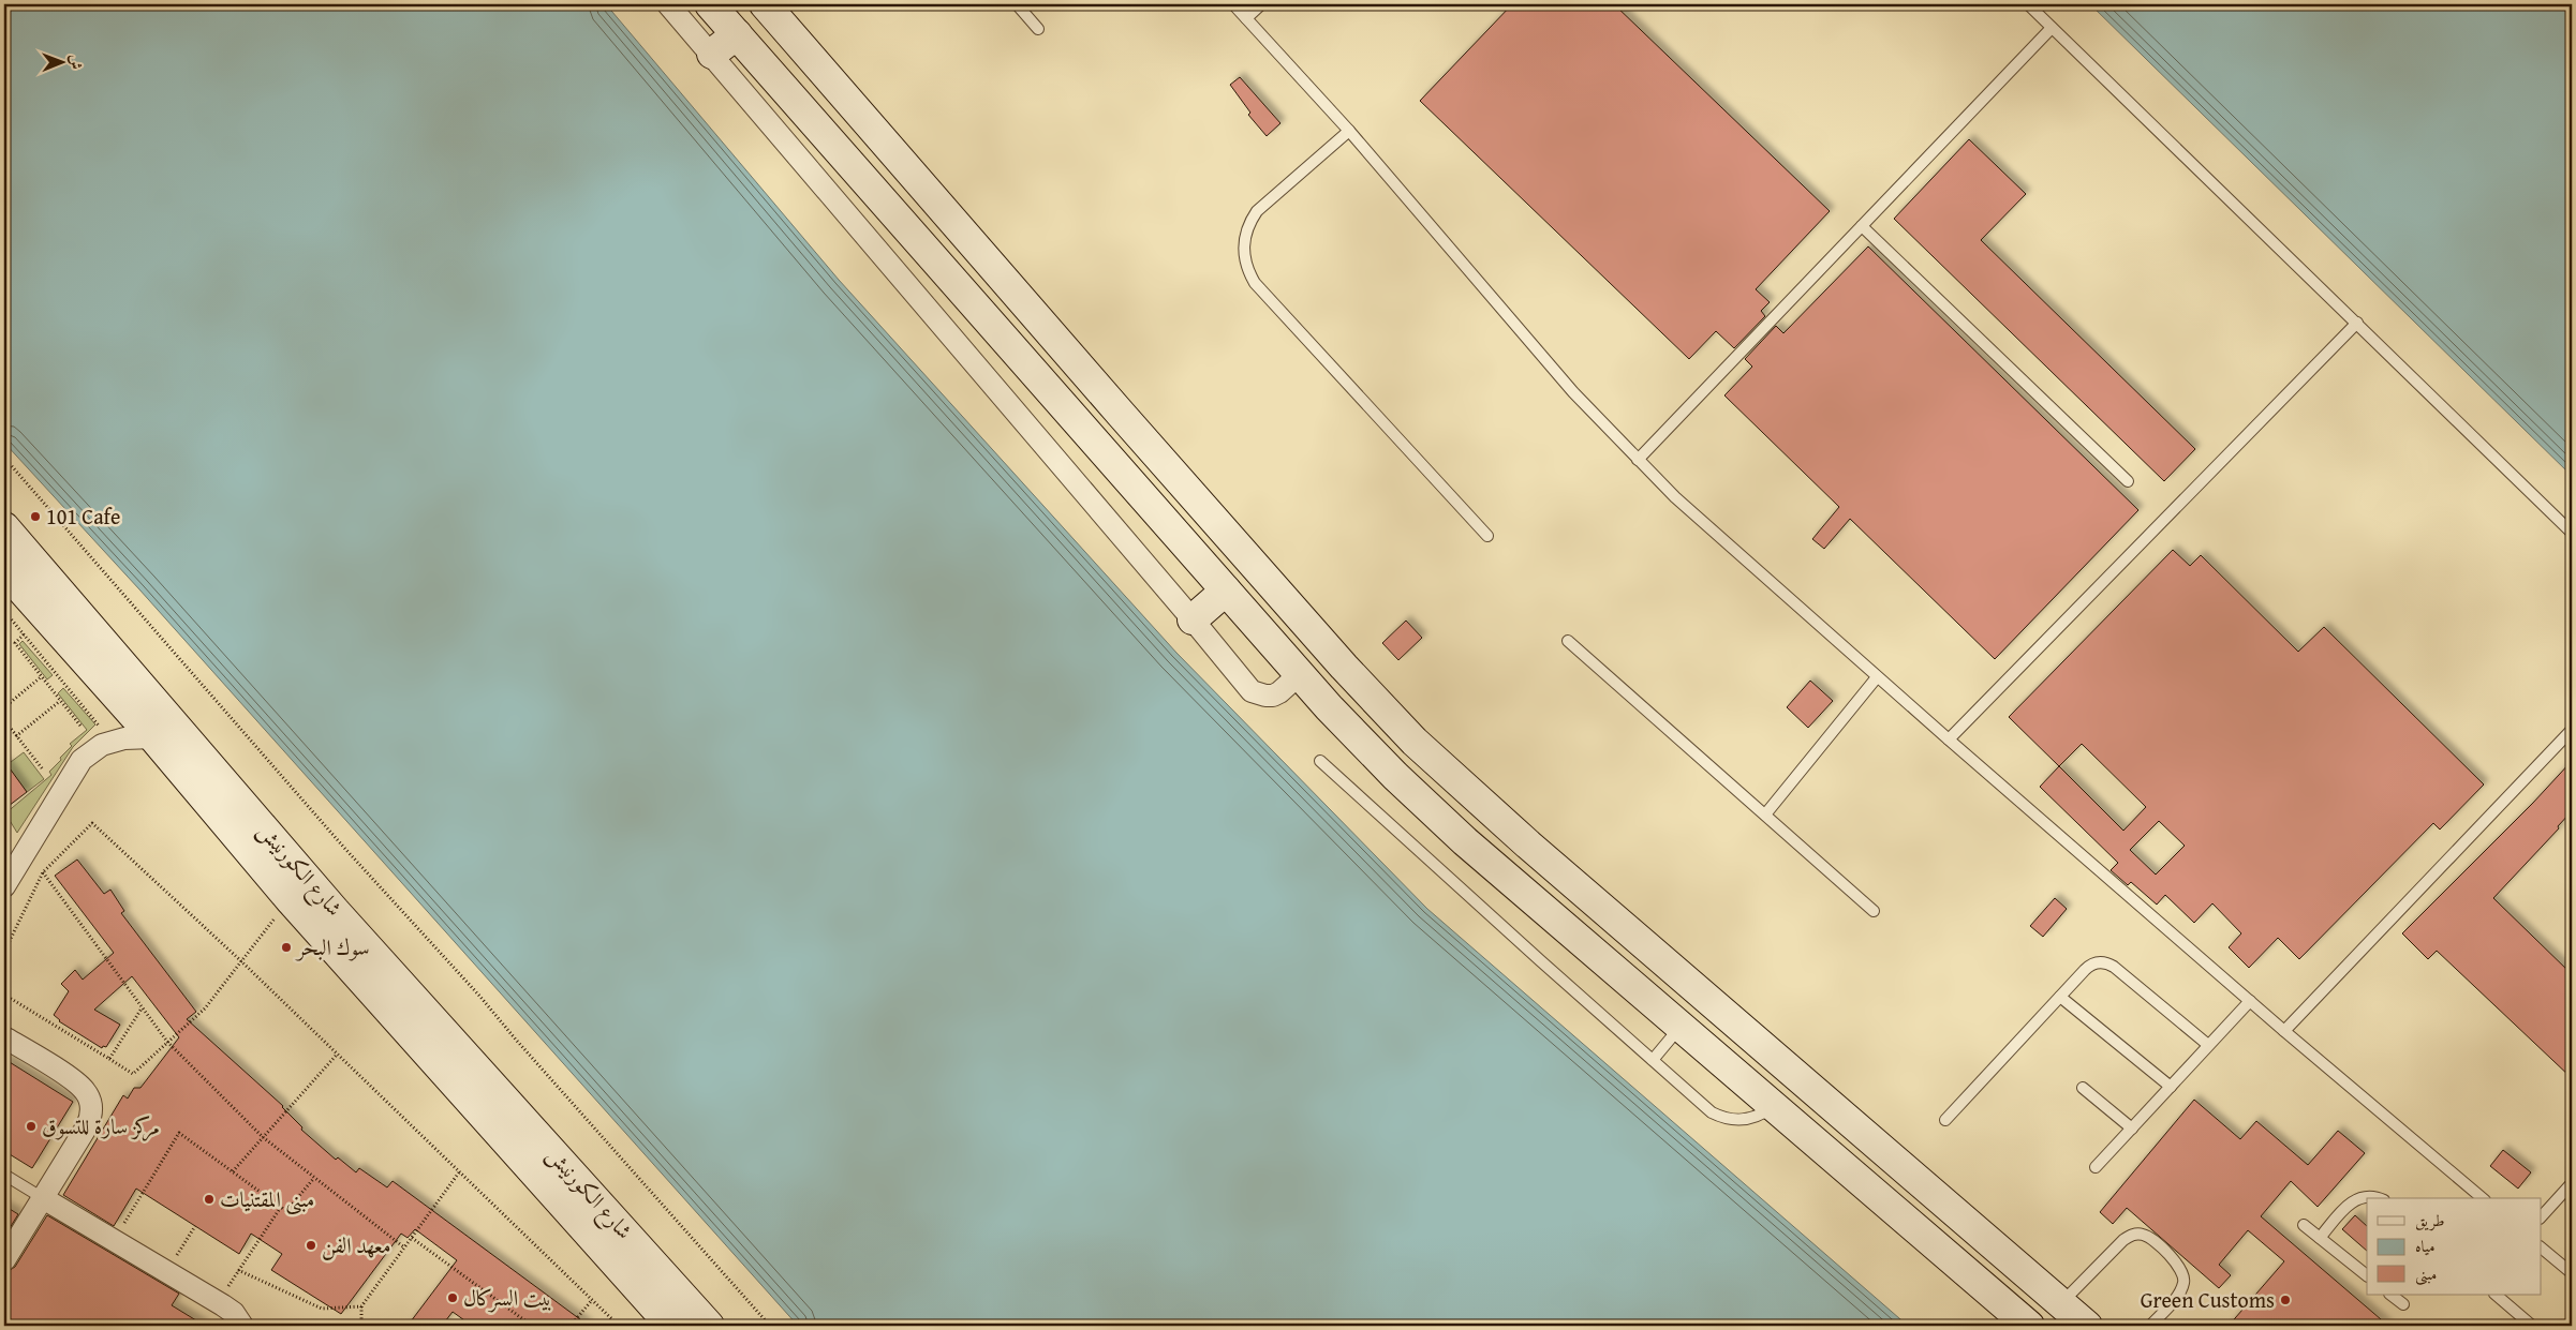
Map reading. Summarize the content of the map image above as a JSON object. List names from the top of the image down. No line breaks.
{"streets":{"street":["شارع الكورنيش"]},"places":["101 Cafe","سوك البحر","مركز سارة للتسوق","مبنى المقتنيات","معهد الفن","بيت السركال","Green Customs"],"legend":["طريق","مياه","مبنى"],"north":"right"}
